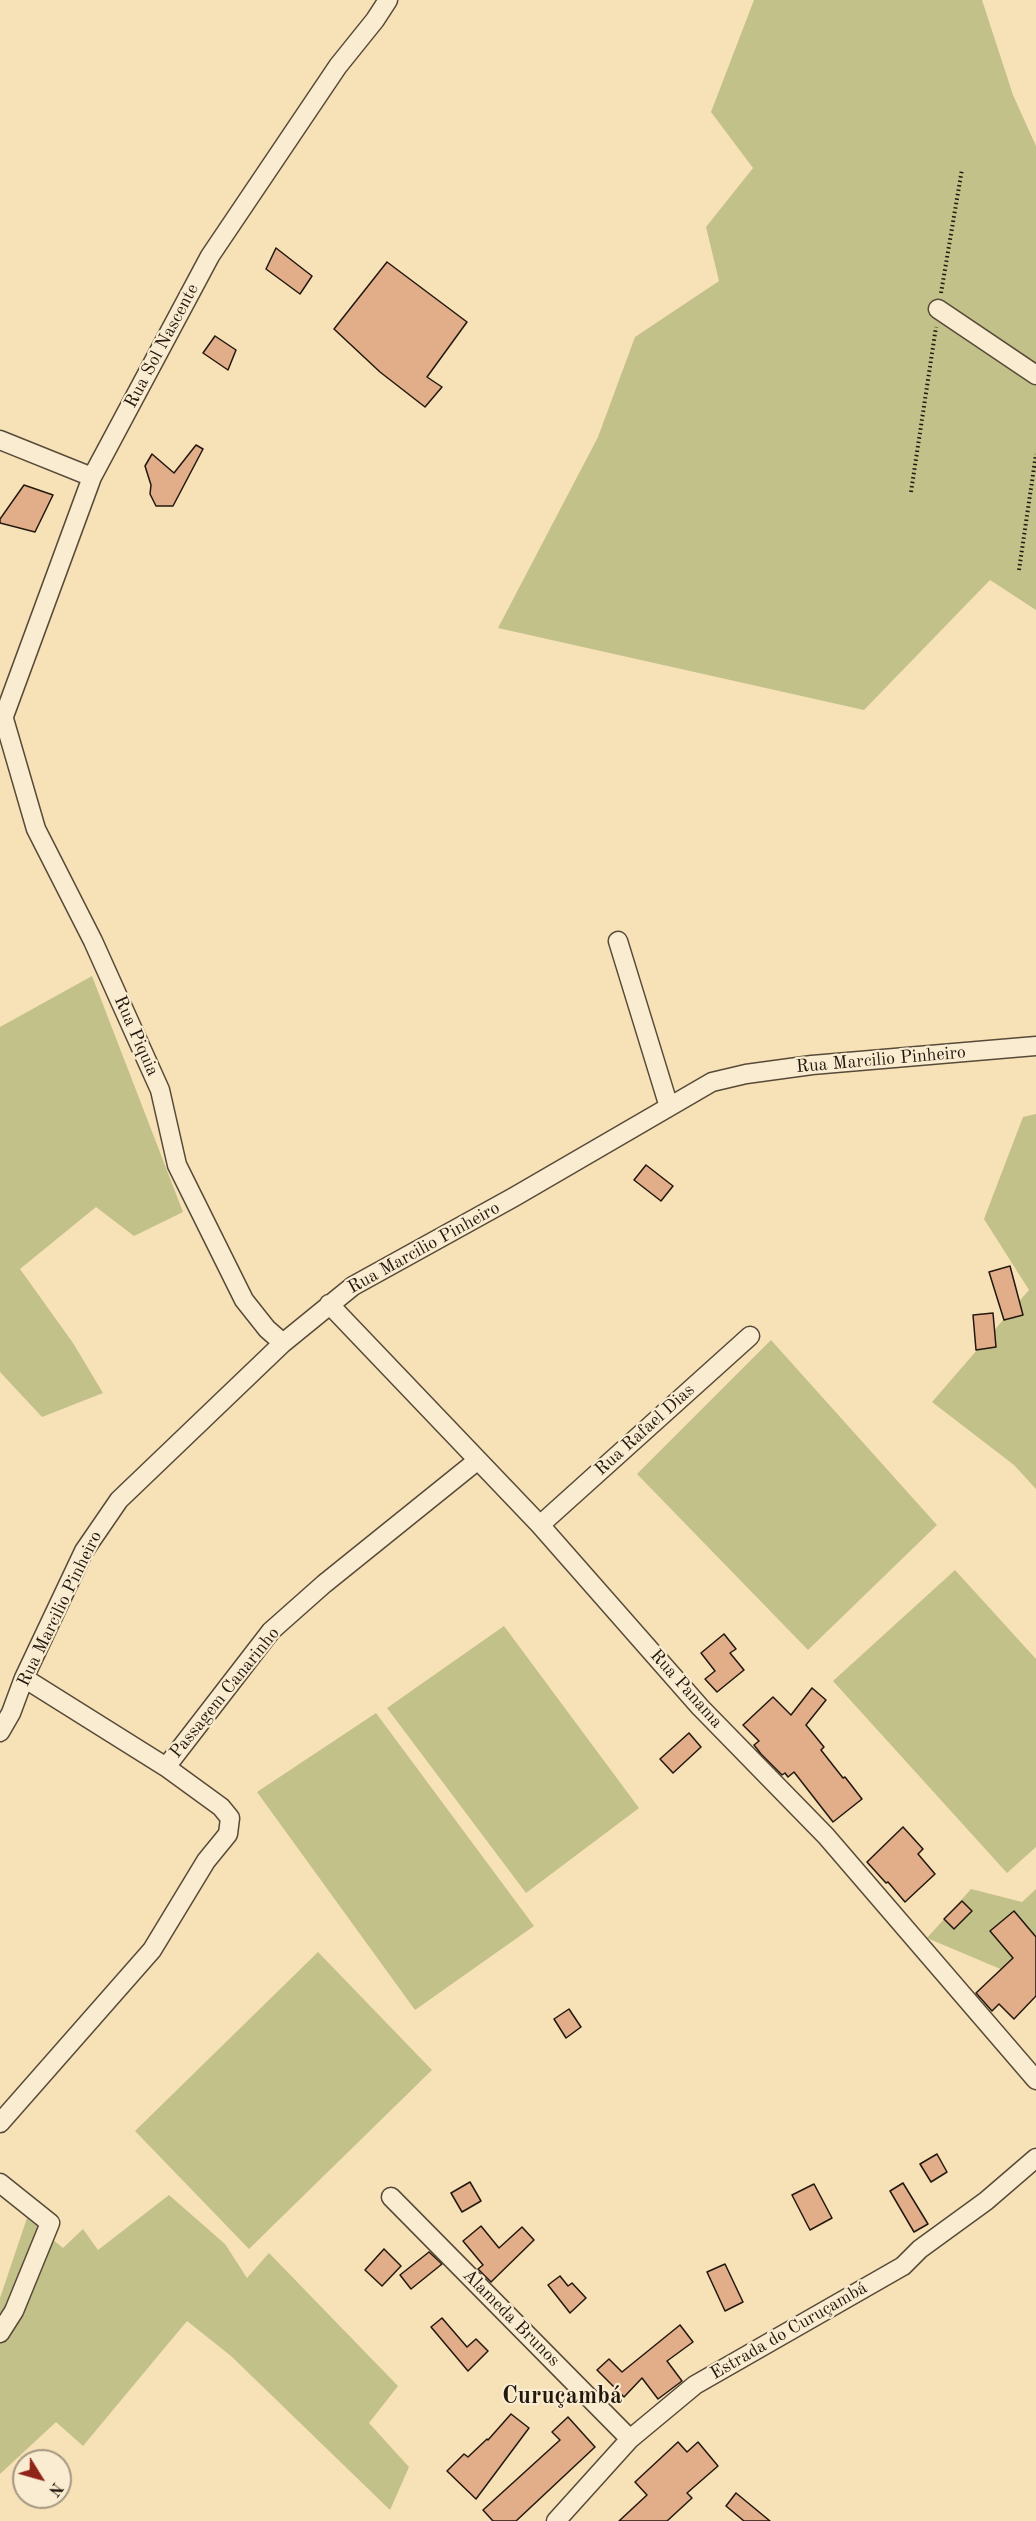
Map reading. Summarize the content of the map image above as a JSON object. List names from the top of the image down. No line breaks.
{"streets":{"street":["Rua Sol Nascente","Rua Piquia","Rua Marcilio Pinheiro","Rua Rafael Dias","Rua Panama","Passagem Canarinho","Alameda Brunos","Estrada do Curuçambá"]},"crossings":[["Rua Sol Nascente","Rua Piquia"],["Rua Piquia","Rua Marcilio Pinheiro"],["Rua Marcilio Pinheiro","Rua Panama"],["Rua Rafael Dias","Rua Panama"],["Rua Panama","Passagem Canarinho"],["Alameda Brunos","Estrada do Curuçambá"]],"districts":["Curuçambá"],"north":"bottom right"}
